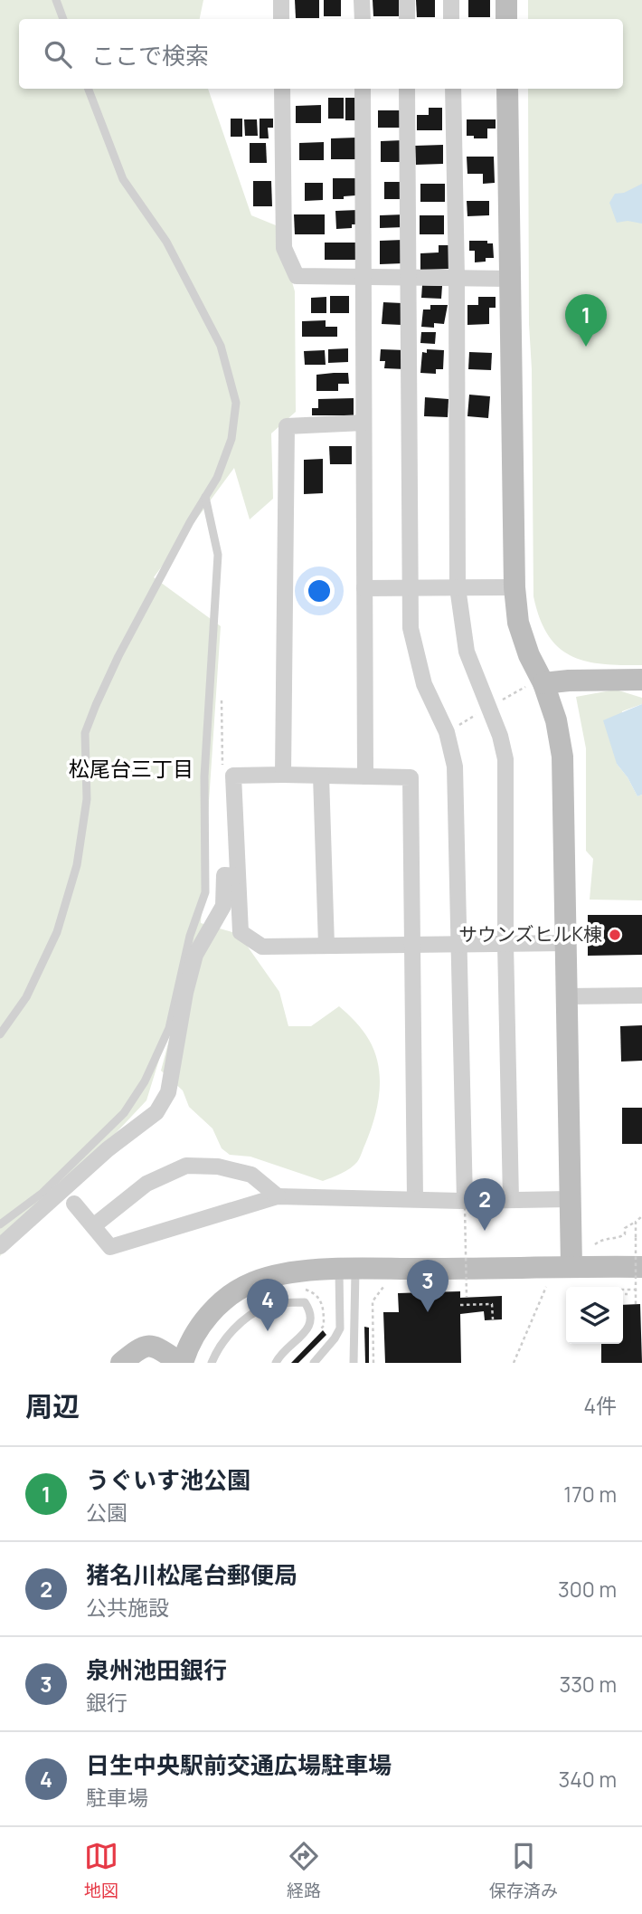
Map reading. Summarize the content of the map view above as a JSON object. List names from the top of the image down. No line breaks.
{"districts":["松尾台三丁目"],"places":["サウンズヒルK棟"],"page":{"search":"ここで検索","pins":["1","2","3","4"],"heading":["周辺","4件"],"list":[{"mark":"1","name":"うぐいす池公園","note":"公園","value":"170 m"},{"mark":"2","name":"猪名川松尾台郵便局","note":"公共施設","value":"300 m"},{"mark":"3","name":"泉州池田銀行","note":"銀行","value":"330 m"},{"mark":"4","name":"日生中央駅前交通広場駐車場","note":"駐車場","value":"340 m"}],"nav":["地図","経路","保存済み"]}}
